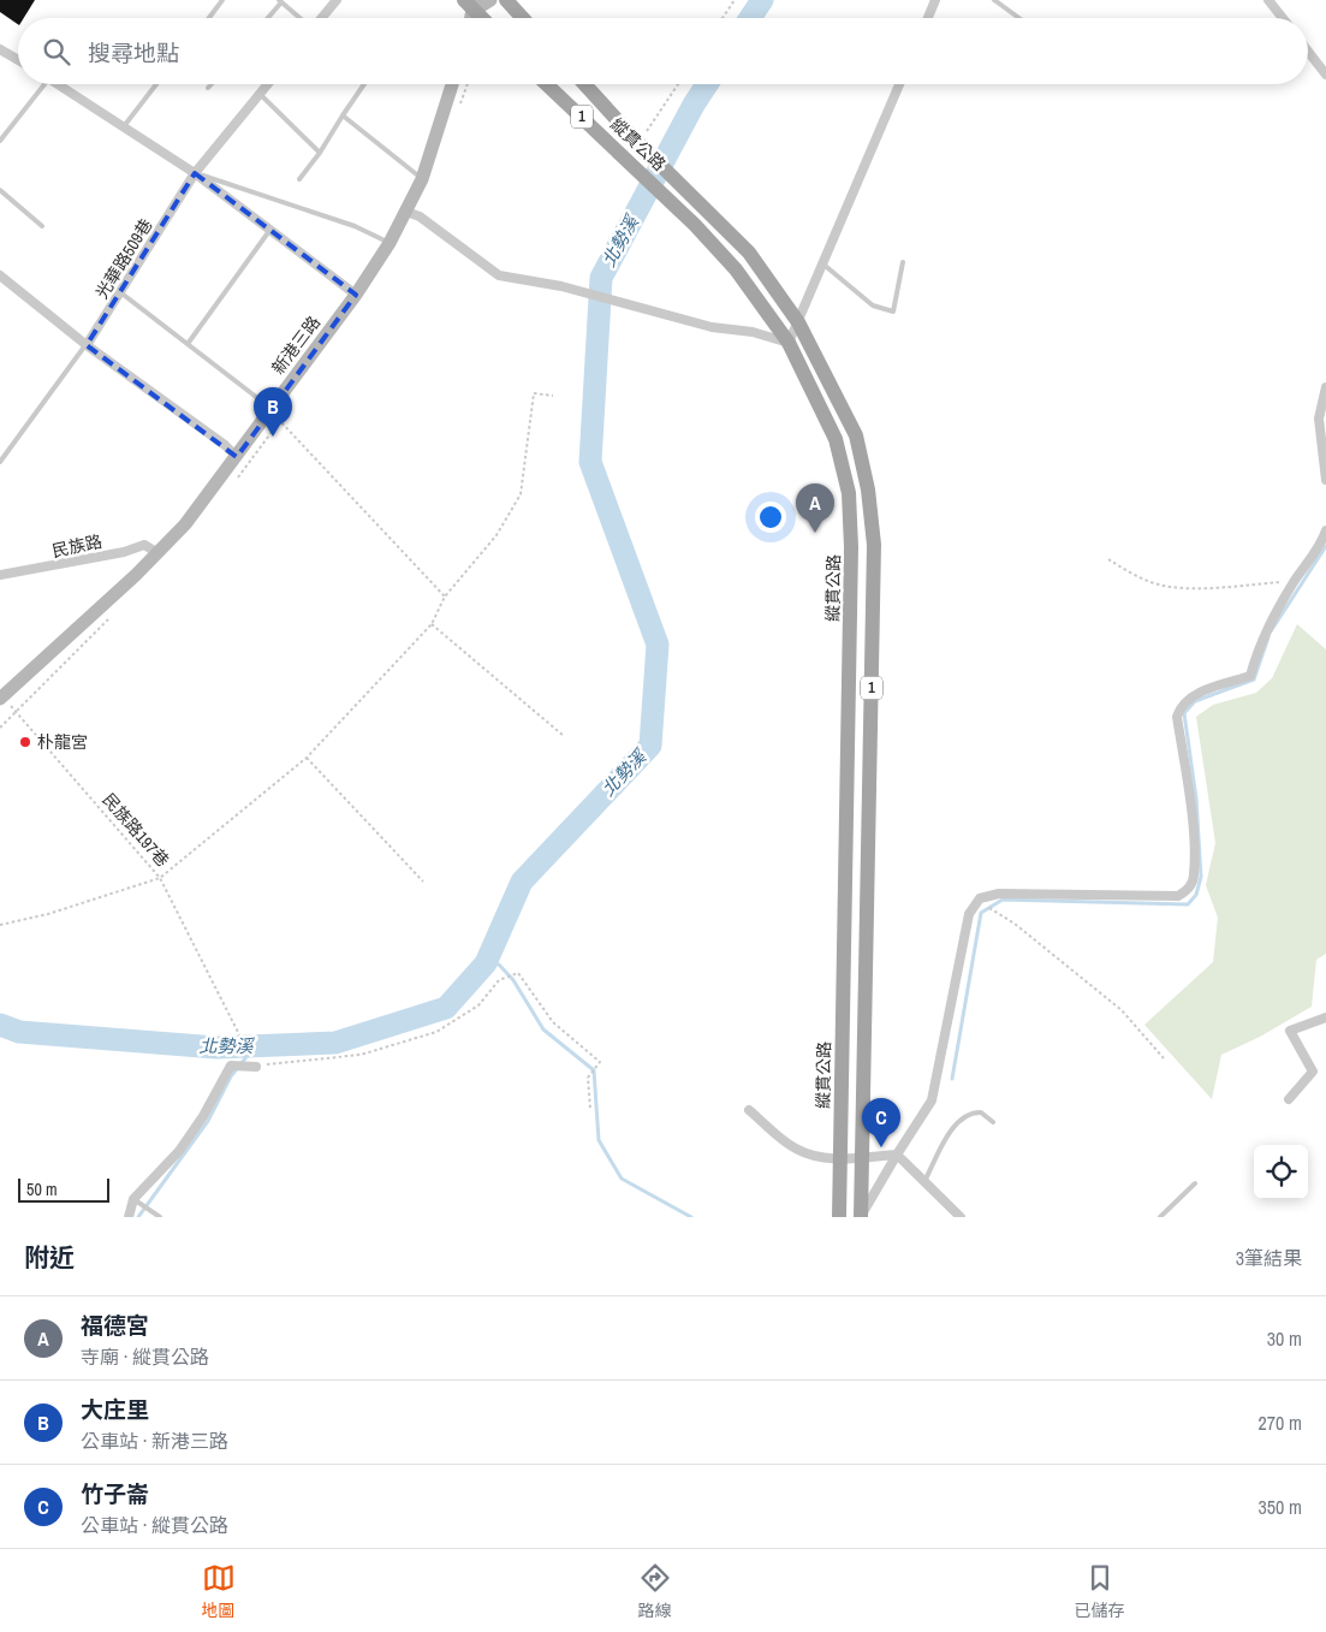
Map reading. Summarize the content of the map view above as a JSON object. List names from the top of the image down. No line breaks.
{"streets":{"main road":["1","縱貫公路"],"street":["光華路509巷","新港三路","民族路"],"path":["民族路197巷"]},"crossings":[["1","縱貫公路"],["新港三路","民族路"],["新港三路","民族路197巷"]],"water":["北勢溪"],"places":["朴龍宮"],"scale_bar":"50 m","page":{"search":"搜尋地點","pins":["B","A","C"],"scale":"50 m","heading":["附近","3筆結果"],"list":[{"mark":"A","name":"福德宮","note":"寺廟 · 縱貫公路","value":"30 m"},{"mark":"B","name":"大庄里","note":"公車站 · 新港三路","value":"270 m"},{"mark":"C","name":"竹子崙","note":"公車站 · 縱貫公路","value":"350 m"}],"nav":["地圖","路線","已儲存"]}}
